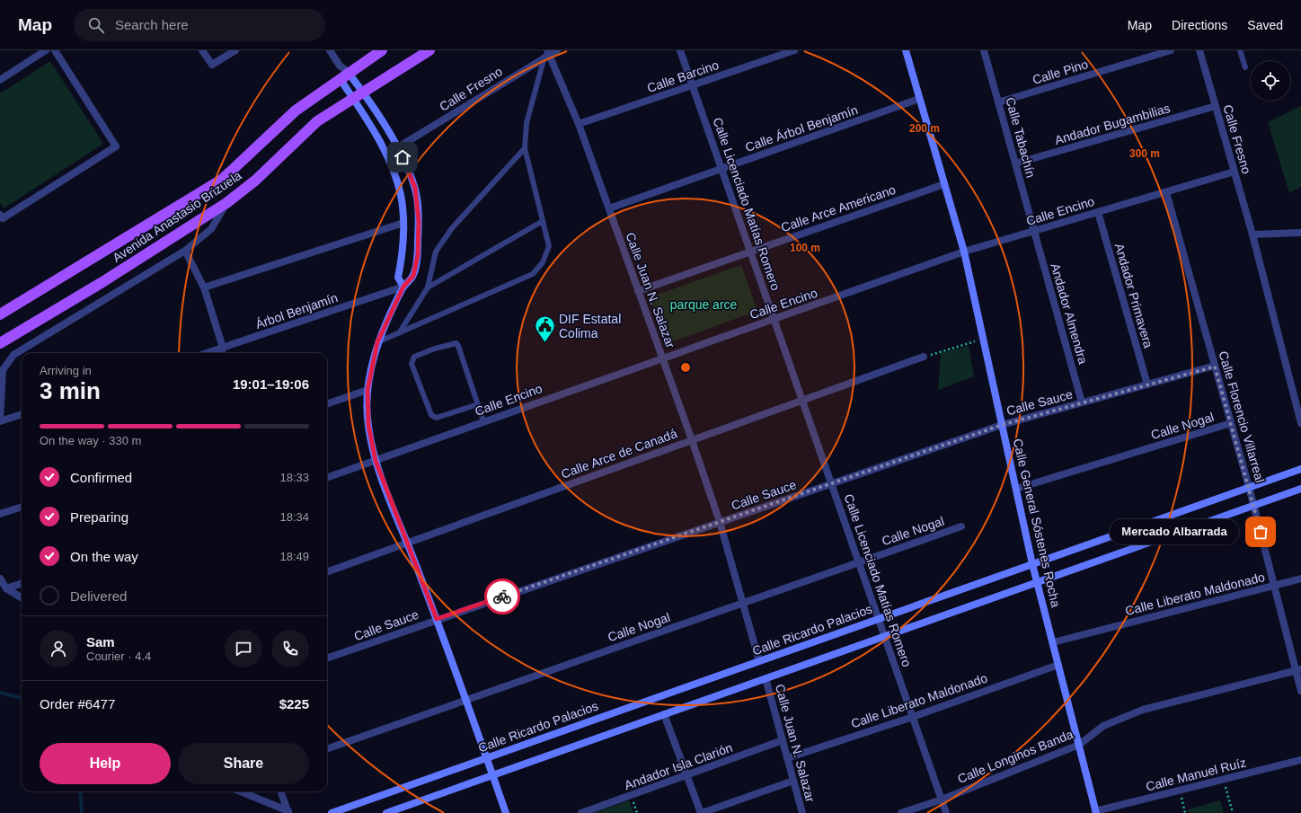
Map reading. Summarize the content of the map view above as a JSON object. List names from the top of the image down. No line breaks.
{"streets":{"main road":["Avenida Anastasio Brizuela"],"street":["Calle Pino","Calle Barcino","Calle Fresno","Andador Bugambilias","Calle Árbol Benjamín","Calle Tabachín","Calle Licenciado Matías Romero","Calle Arce Americano","Calle Encino","Calle Juan N. Salazar","Andador Primavera","Árbol Benjamín","Andador Almendra","Calle Sauce","Calle Florencio Villarreal","Calle Nogal","Calle Arce de Canadá","Calle General Sóstenes Rocha","Calle Liberato Maldonado","Calle Ricardo Palacios","Calle Longinos Banda","Andador Isla Clarión","Calle Manuel Ruíz"]},"crossings":[["Calle Pino","Calle Tabachín"],["Calle Barcino","Calle Licenciado Matías Romero"],["Calle Barcino","Calle Juan N. Salazar"],["Calle Fresno","Andador Bugambilias"],["Calle Fresno","Calle Encino"],["Calle Fresno","Calle Juan N. Salazar"],["Andador Bugambilias","Calle Tabachín"],["Calle Árbol Benjamín","Calle Licenciado Matías Romero"],["Calle Árbol Benjamín","Calle Juan N. Salazar"],["Calle Árbol Benjamín","Calle General Sóstenes Rocha"],["Calle Tabachín","Calle Encino"],["Calle Tabachín","Andador Almendra"],["Calle Licenciado Matías Romero","Calle Arce Americano"],["Calle Licenciado Matías Romero","Calle Encino"],["Calle Licenciado Matías Romero","Calle Sauce"],["Calle Licenciado Matías Romero","Calle Nogal"],["Calle Licenciado Matías Romero","Calle Arce de Canadá"],["Calle Licenciado Matías Romero","Calle Liberato Maldonado"],["Calle Licenciado Matías Romero","Calle Ricardo Palacios"],["Calle Licenciado Matías Romero","Calle Longinos Banda"],["Calle Arce Americano","Calle Juan N. Salazar"],["Calle Arce Americano","Calle General Sóstenes Rocha"],["Calle Encino","Calle Juan N. Salazar"],["Calle Encino","Andador Primavera"],["Calle Encino","Andador Almendra"],["Calle Encino","Calle Florencio Villarreal"],["Calle Encino","Calle General Sóstenes Rocha"],["Calle Juan N. Salazar","Calle Sauce"],["Calle Juan N. Salazar","Calle Nogal"],["Calle Juan N. Salazar","Calle Arce de Canadá"],["Calle Juan N. Salazar","Calle Liberato Maldonado"],["Calle Juan N. Salazar","Calle Ricardo Palacios"],["Calle Juan N. Salazar","Andador Isla Clarión"],["Andador Primavera","Calle Sauce"],["Andador Almendra","Calle Sauce"],["Calle Sauce","Calle Florencio Villarreal"],["Calle Sauce","Calle General Sóstenes Rocha"],["Calle Florencio Villarreal","Calle Nogal"],["Calle Florencio Villarreal","Calle Liberato Maldonado"],["Calle Florencio Villarreal","Calle Ricardo Palacios"],["Calle Florencio Villarreal","Calle Longinos Banda"],["Calle Nogal","Calle General Sóstenes Rocha"],["Calle General Sóstenes Rocha","Calle Liberato Maldonado"],["Calle General Sóstenes Rocha","Calle Ricardo Palacios"],["Calle General Sóstenes Rocha","Calle Longinos Banda"],["Calle General Sóstenes Rocha","Calle Manuel Ruíz"]],"parks":["parque arce"],"places":{"public building":["DIF Estatal Colima"],"other":["Mercado Albarrada"]},"page":{"header":"Map","search":"Search here","nav":["Map","Directions","Saved"],"heading":["3 min","Arriving in","19:01–19:06"],"panel":["Sam","Courier · 4.4","Order #6477","$225"],"bar":"On the way · 330 m","list":[["Confirmed","18:33"],["Preparing","18:34"],["On the way","18:49"],"Delivered"],"bubble":"Mercado Albarrada","buttons":["Help","Share"]},"rings":["200 m","300 m","100 m"]}
